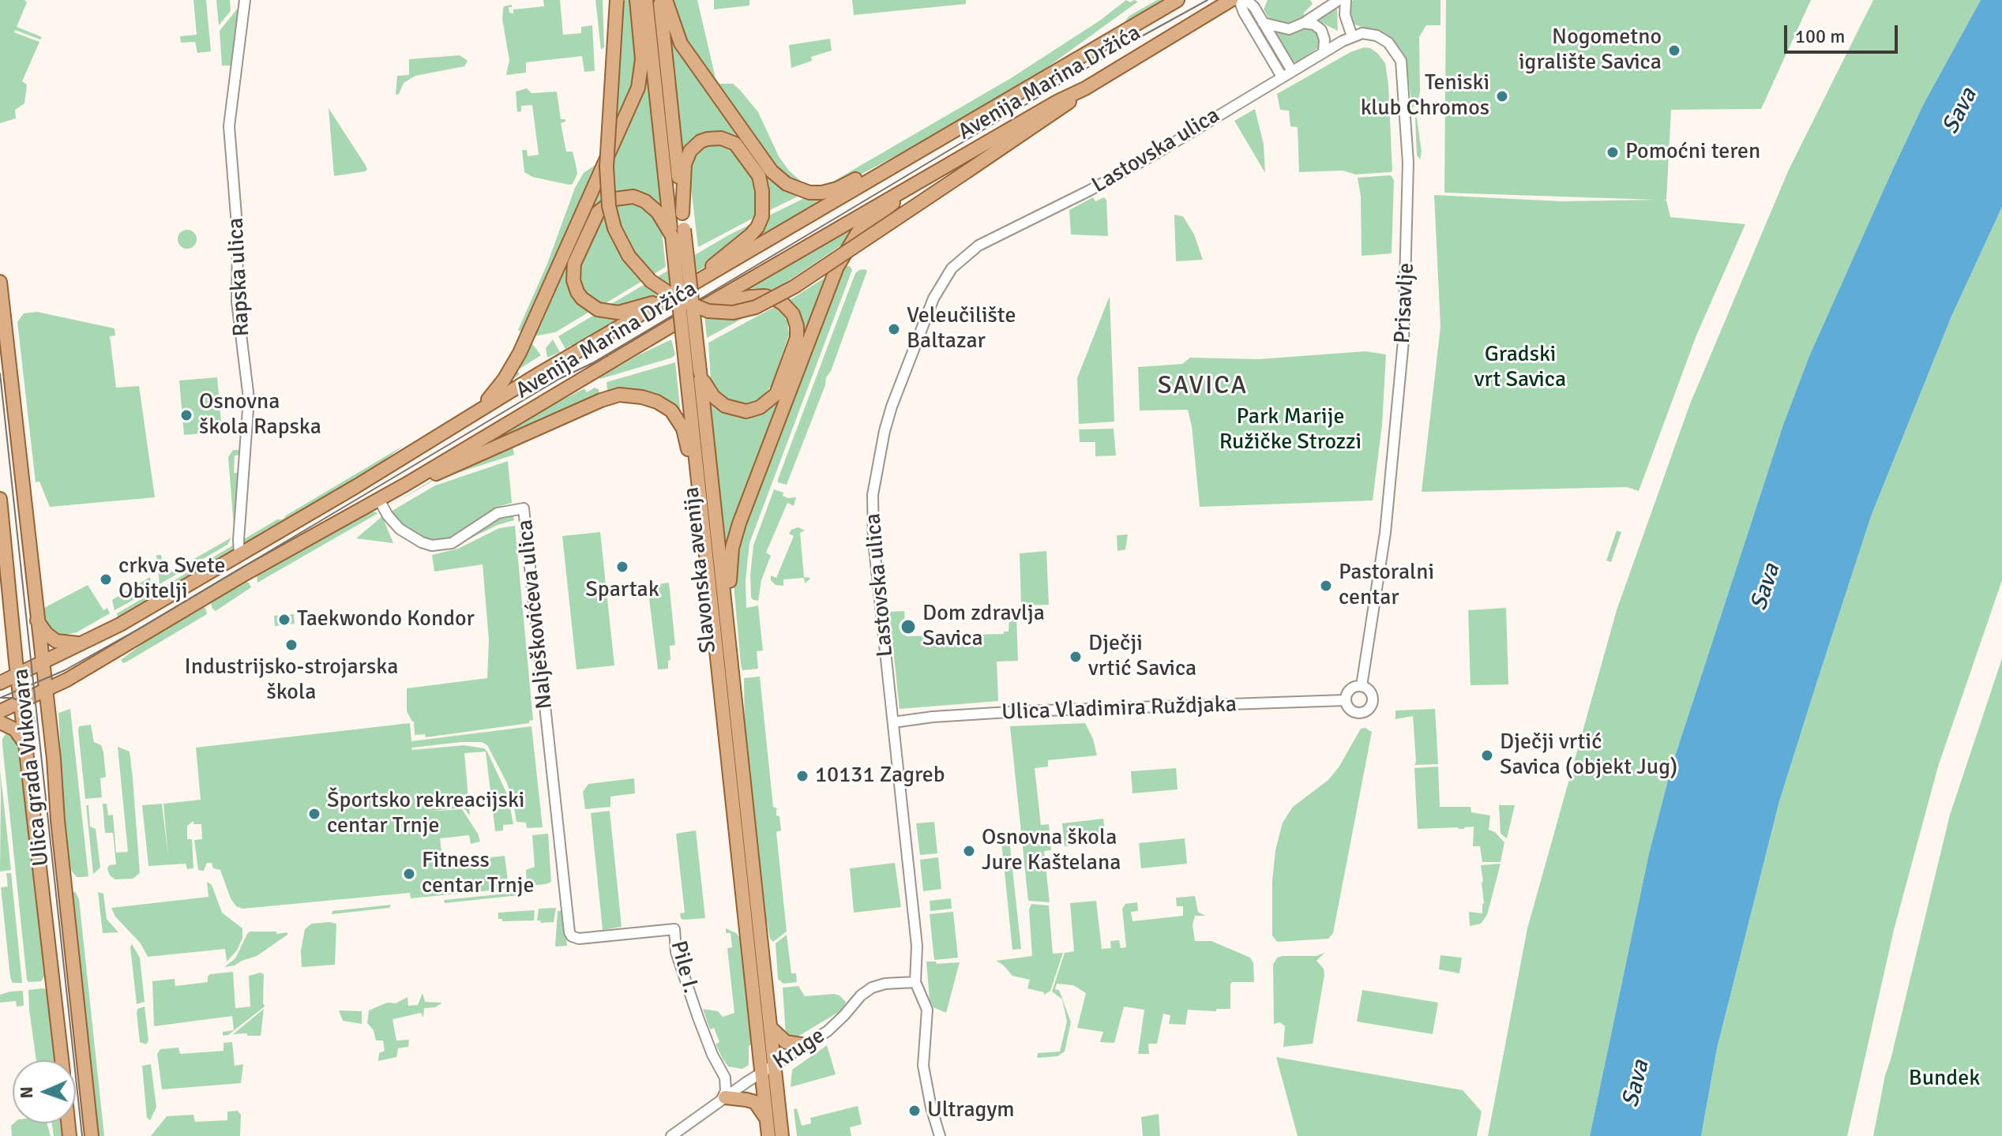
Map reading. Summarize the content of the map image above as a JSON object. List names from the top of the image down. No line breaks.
{"streets":{"main road":["Avenija Marina Držića","Slavonska avenija","Ulica grada Vukovara"],"street":["Lastovska ulica","Rapska ulica","Prisavlje","Nalješkovićeva ulica","Ulica Vladimira Ruždjaka","Pile I.","Kruge"]},"crossings":[["Avenija Marina Držića","Rapska ulica"],["Avenija Marina Držića","Nalješkovićeva ulica"],["Avenija Marina Držića","Ulica grada Vukovara"],["Lastovska ulica","Ulica Vladimira Ruždjaka"],["Lastovska ulica","Kruge"],["Prisavlje","Ulica Vladimira Ruždjaka"],["Slavonska avenija","Kruge"],["Nalješkovićeva ulica","Pile I."],["Pile I.","Kruge"]],"districts":["SAVICA"],"water":["Sava"],"parks":["Gradski vrt Savica","Park Marije Ružičke Strozzi","Bundek"],"places":["Nogometno igralište Savica","Teniski klub Chromos","Pomoćni teren","Veleučilište Baltazar","Osnovna škola Rapska","Spartak","crkva Svete Obitelji","Pastoralni centar","Taekwondo Kondor","Dom zdravlja Savica","Industrijsko-strojarska škola","Dječji vrtić Savica","Dječji vrtić Savica (objekt Jug)","10131 Zagreb","Športsko rekreacijski centar Trnje","Osnovna škola Jure Kaštelana","Fitness centar Trnje","Ultragym"],"scale_bar":"100 m","north":"left"}
